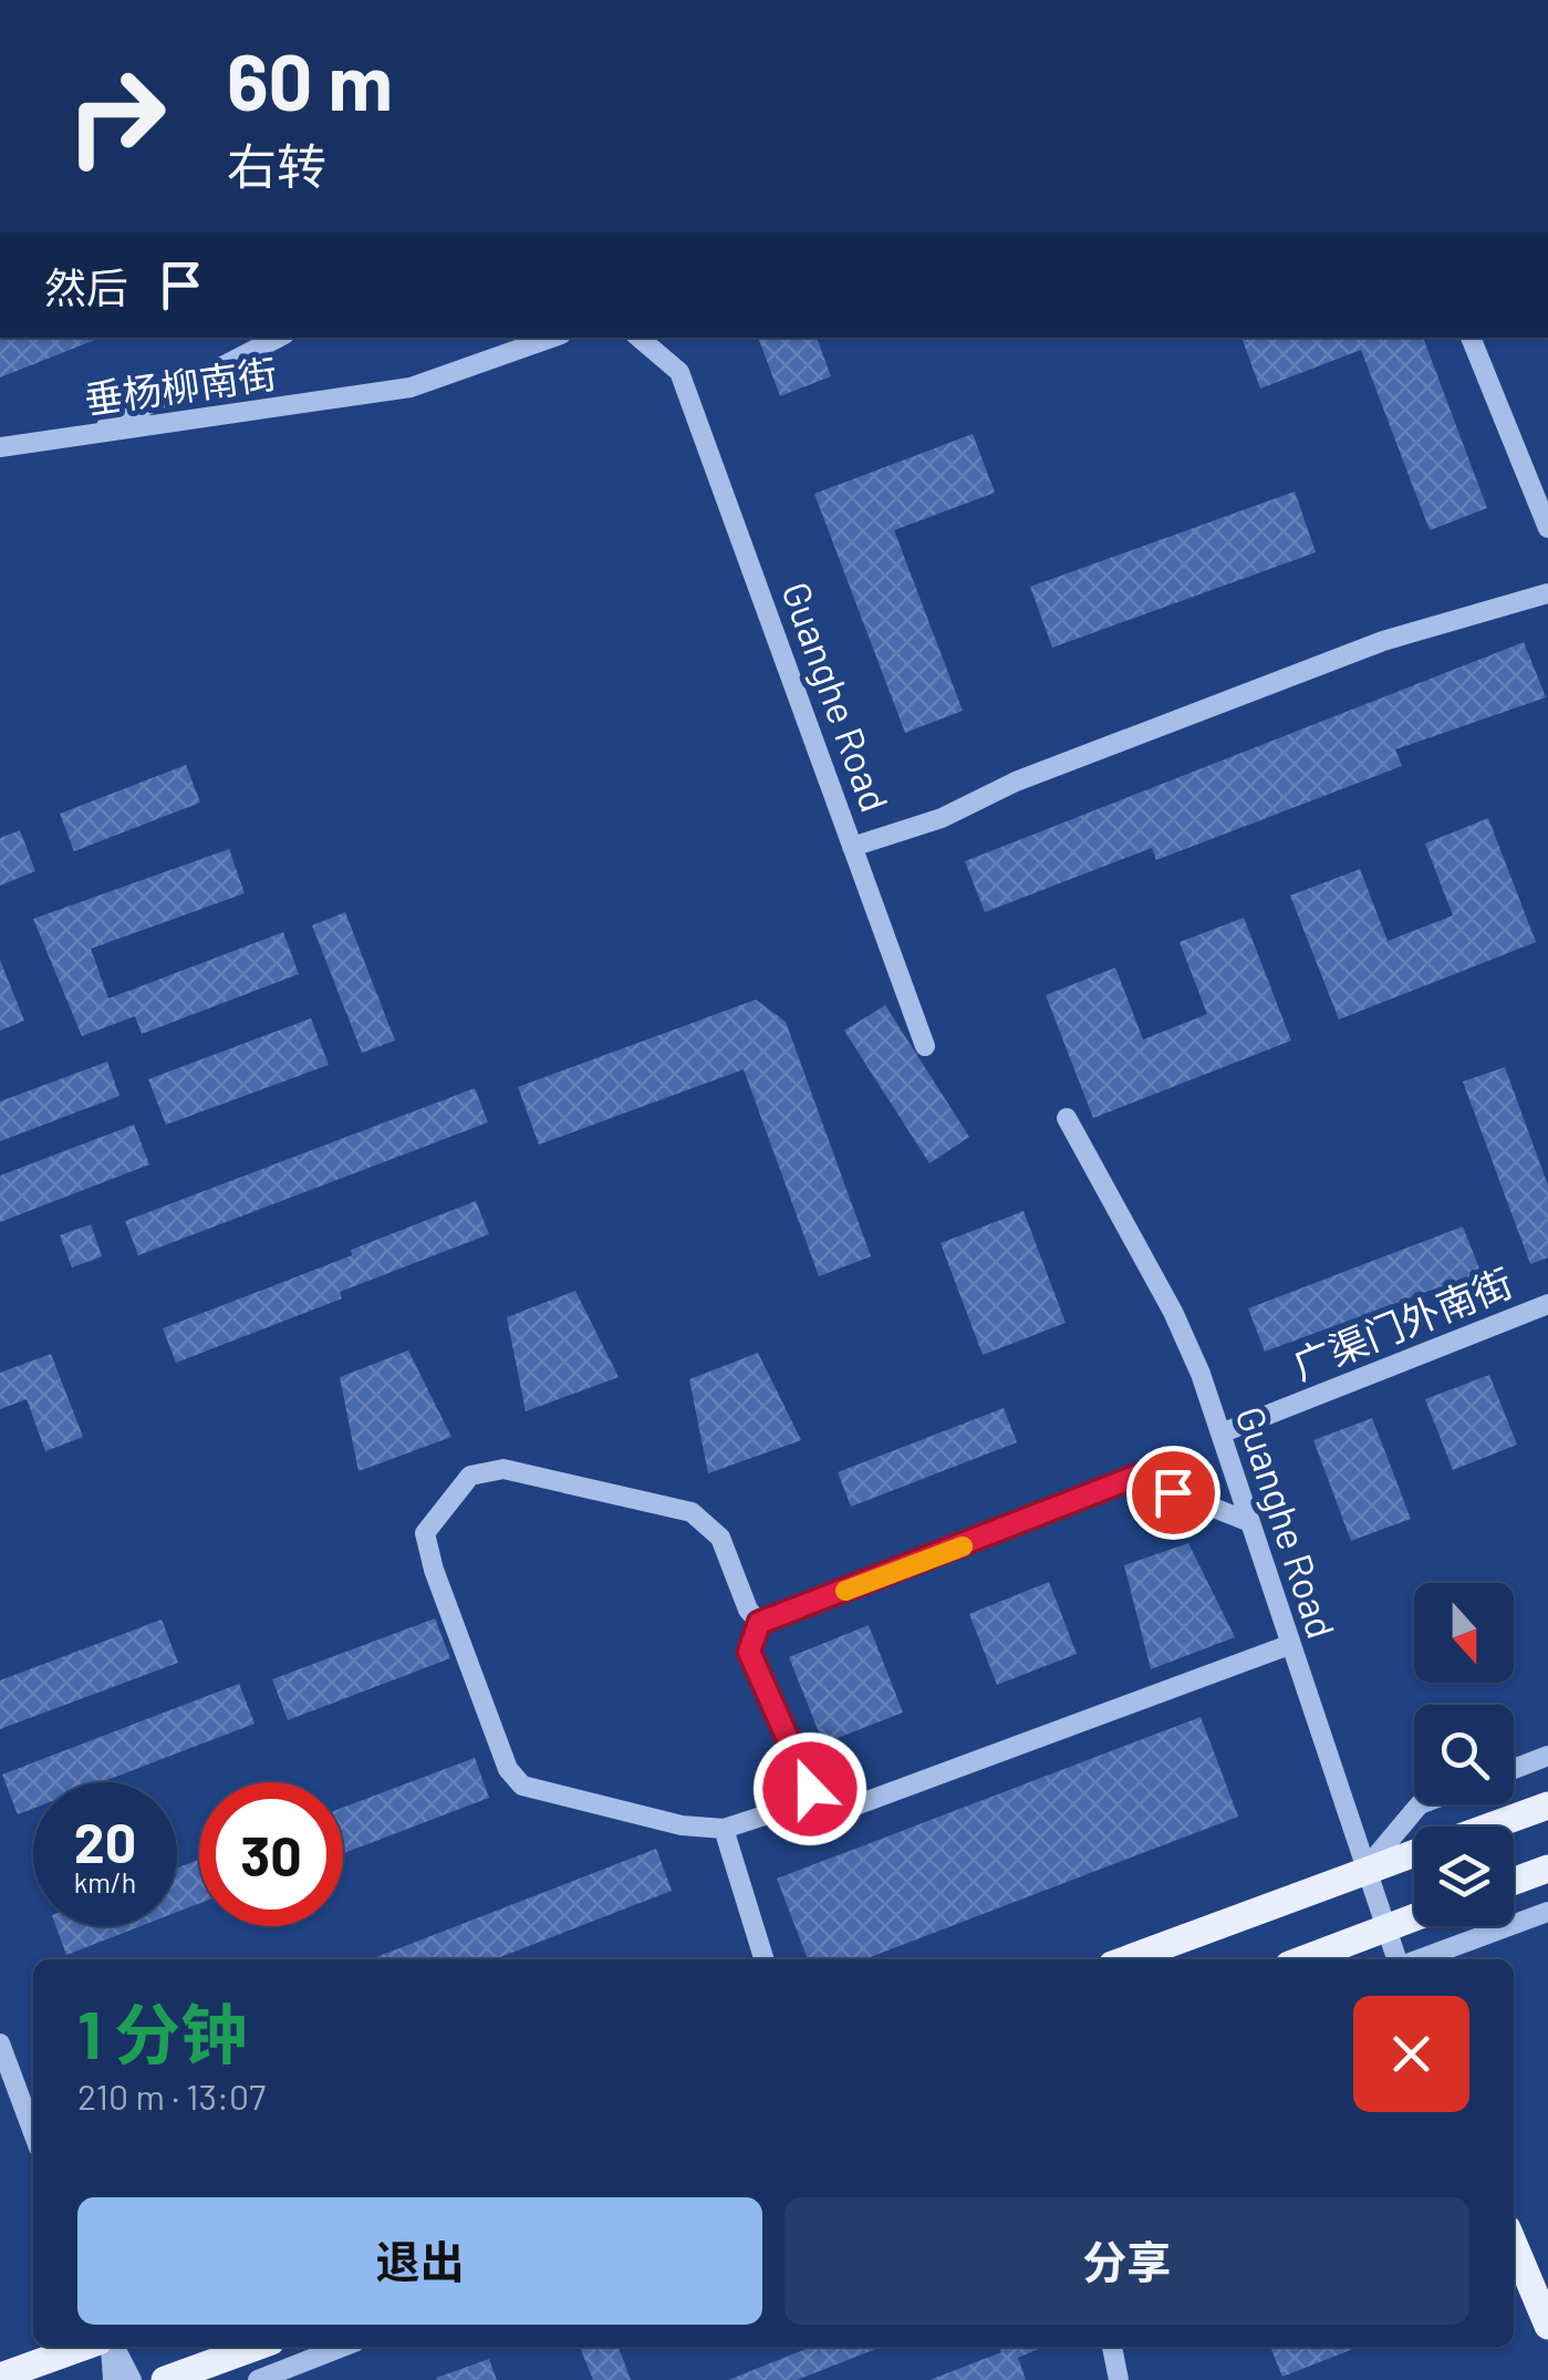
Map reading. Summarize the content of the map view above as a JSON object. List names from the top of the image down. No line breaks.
{"streets":{"street":["垂杨柳南街","Guanghe Road","广渠门外南街"]},"crossings":[["Guanghe Road","广渠门外南街"]],"north":"bottom","page":{"turn":["60 m","右转"],"then":"然后","speed":"20 km/h","limit":"30","heading":["1 分钟","210 m · 13:07"],"buttons":["退出","分享"]}}
